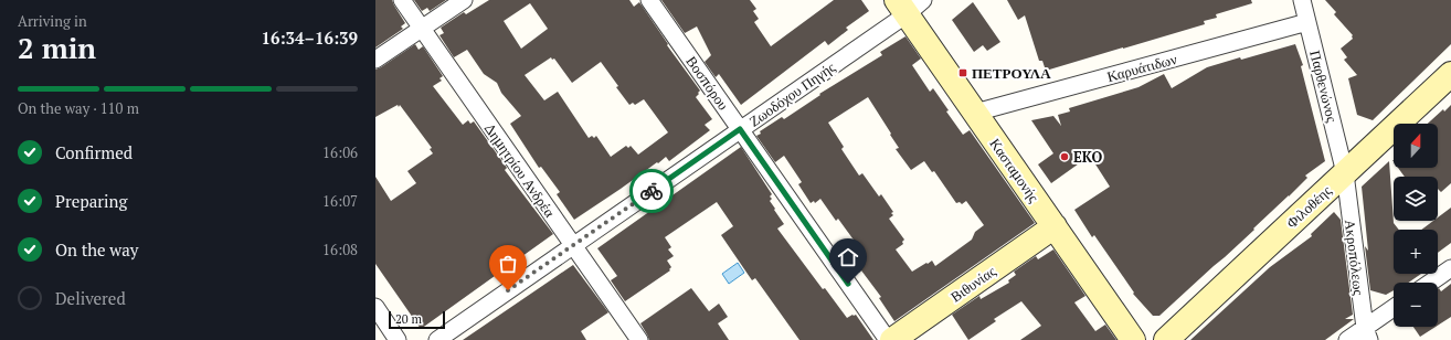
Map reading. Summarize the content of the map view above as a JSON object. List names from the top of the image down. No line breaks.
{"streets":{"street":["Καρυάτιδων","Βοσπόρου","Παρθενώνος","Ζωοδόχου Πηγής","Δημητρίου Ανδρέα","Κασταμονής","Φιλοθέης","Ακροπόλεως","Βιθυνίας"]},"crossings":[["Καρυάτιδων","Παρθενώνος"],["Καρυάτιδων","Κασταμονής"],["Βοσπόρου","Ζωοδόχου Πηγής"],["Παρθενώνος","Φιλοθέης"],["Παρθενώνος","Ακροπόλεως"],["Ζωοδόχου Πηγής","Δημητρίου Ανδρέα"],["Ζωοδόχου Πηγής","Κασταμονής"],["Κασταμονής","Βιθυνίας"],["Φιλοθέης","Ακροπόλεως"]],"places":{"transit":["ΠΕΤΡΟΥΛΑ"],"other":["EKO"]},"scale_bar":"20 m","north":"top","page":{"heading":["2 min","Arriving in","16:34–16:39"],"bar":"On the way · 110 m","map_buttons":["+","−"],"list":[["Confirmed","16:06"],["Preparing","16:07"],["On the way","16:08"],"Delivered"],"scale":"20 m"}}
